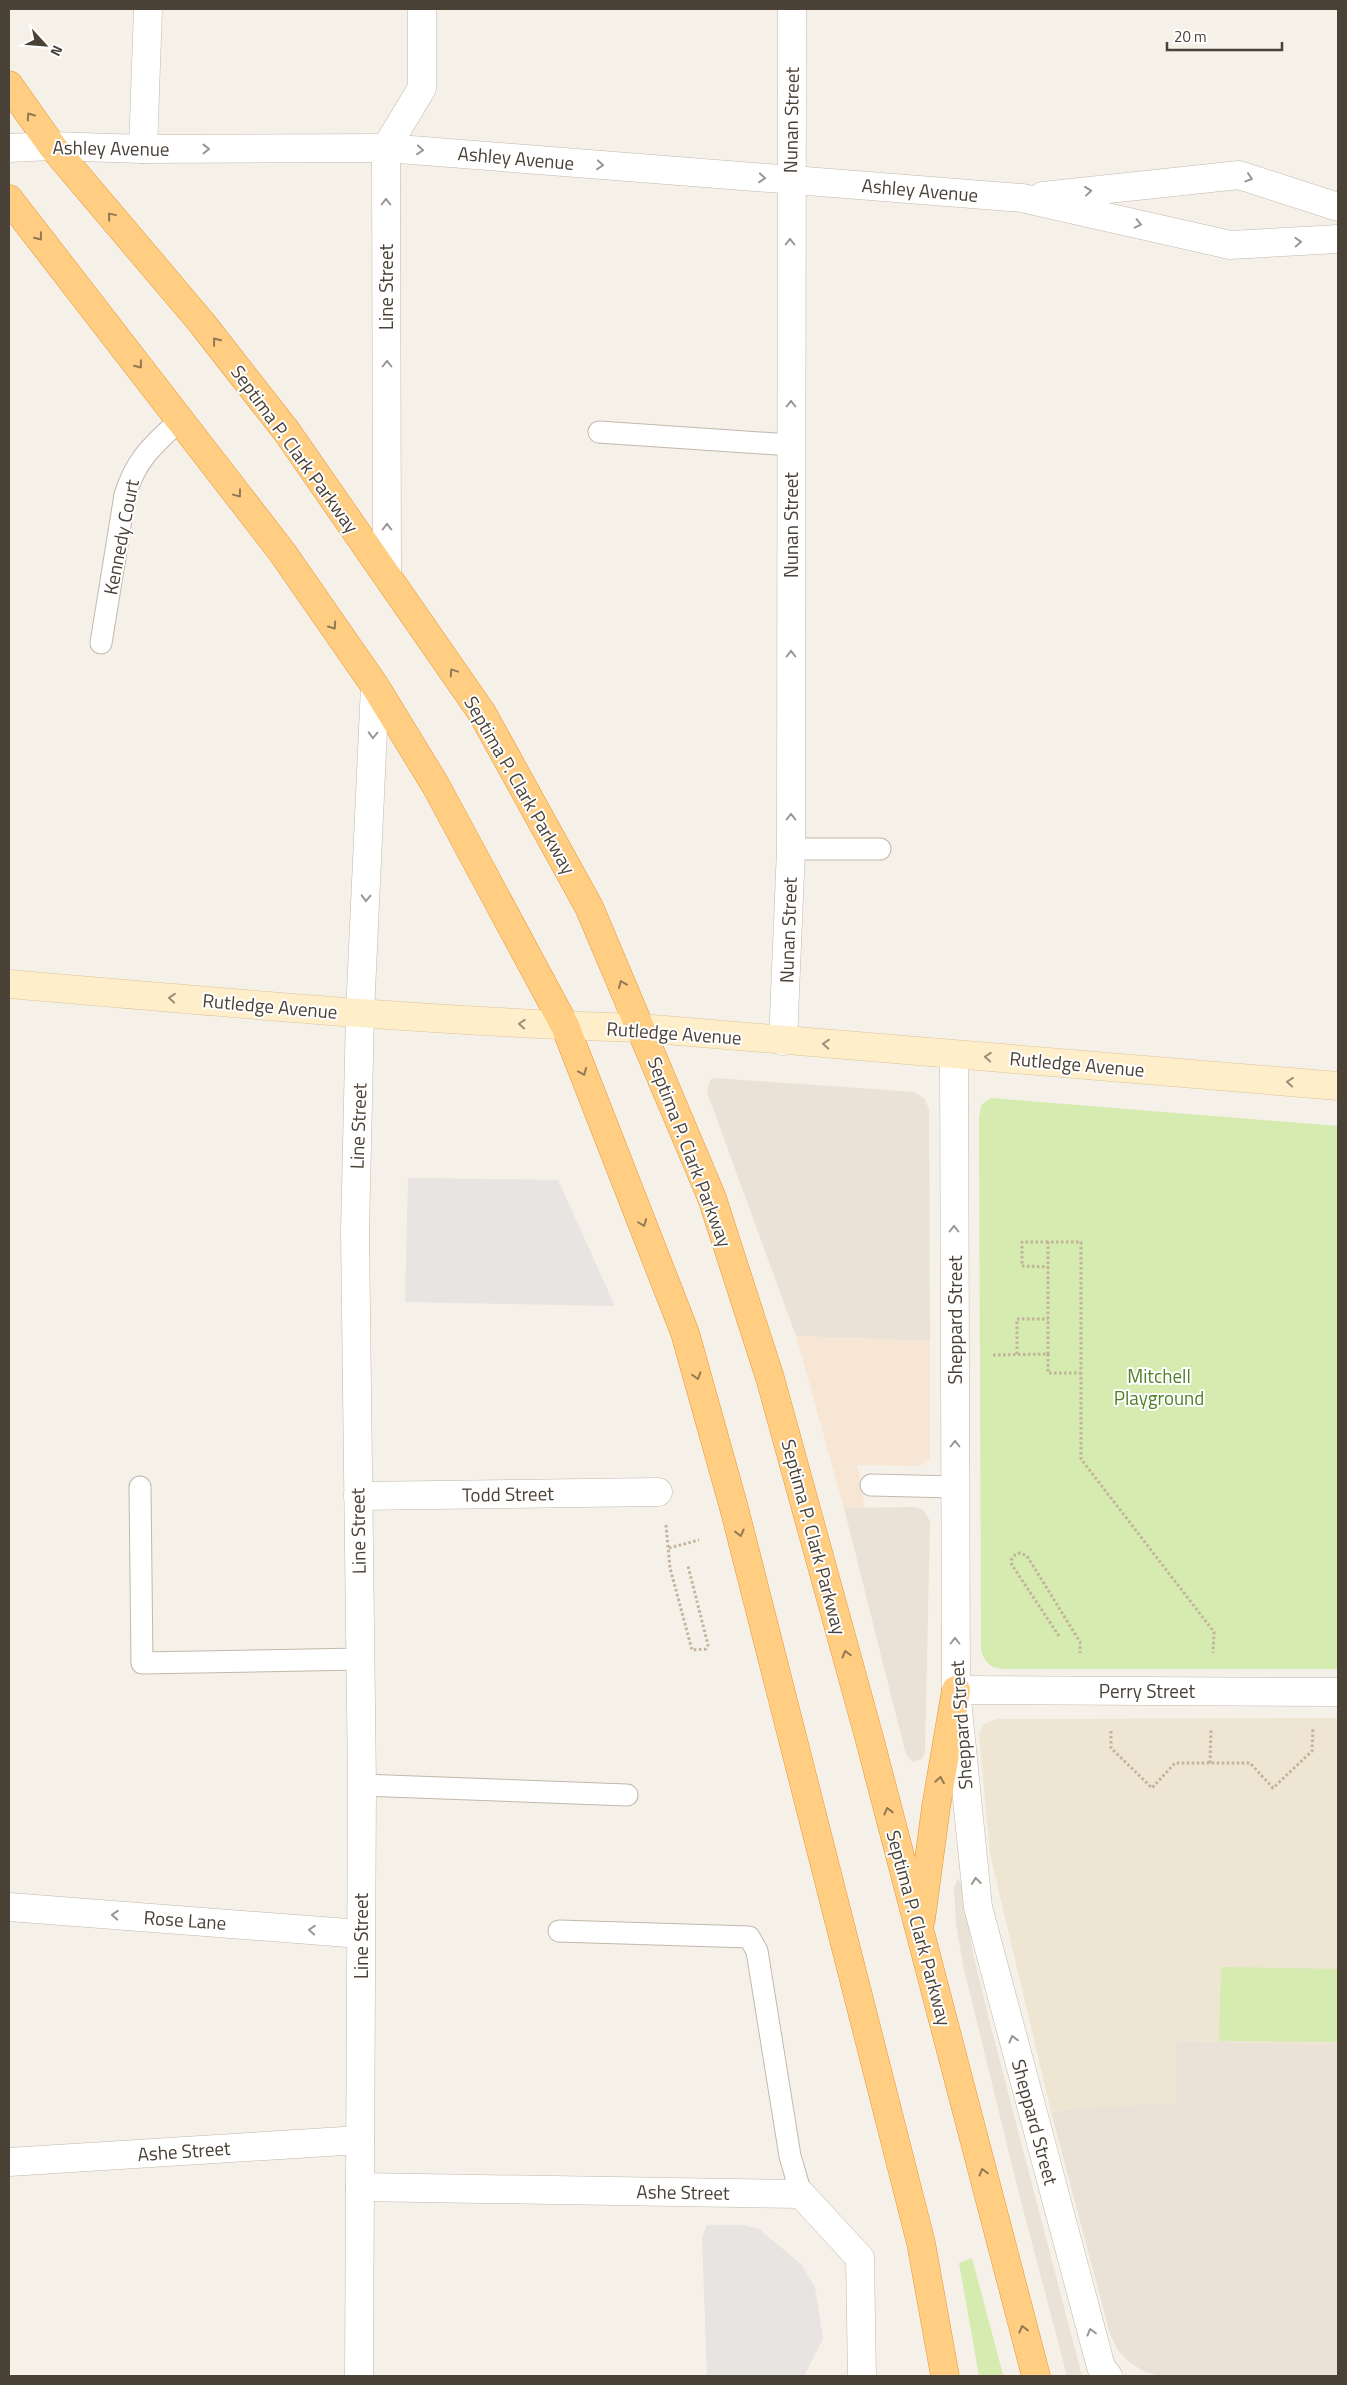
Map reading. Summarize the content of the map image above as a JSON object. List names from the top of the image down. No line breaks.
{"streets":{"highway":["Septima P. Clark Parkway"],"main road":["Rutledge Avenue"],"street":["Nunan Street","Ashley Avenue","Line Street","Sheppard Street","Todd Street","Perry Street","Rose Lane","Ashe Street"],"lane":["Kennedy Court"]},"crossings":[["Nunan Street","Ashley Avenue"],["Nunan Street","Rutledge Avenue"],["Ashley Avenue","Line Street"],["Ashley Avenue","Septima P. Clark Parkway"],["Line Street","Septima P. Clark Parkway"],["Line Street","Rutledge Avenue"],["Line Street","Todd Street"],["Line Street","Rose Lane"],["Line Street","Ashe Street"],["Septima P. Clark Parkway","Rutledge Avenue"],["Rutledge Avenue","Sheppard Street"],["Sheppard Street","Perry Street"]],"one_way":["Nunan Street","Ashley Avenue","Rutledge Avenue","Sheppard Street","Rose Lane"],"parks":["Mitchell Playground"],"scale_bar":"20 m","north":"bottom right"}
